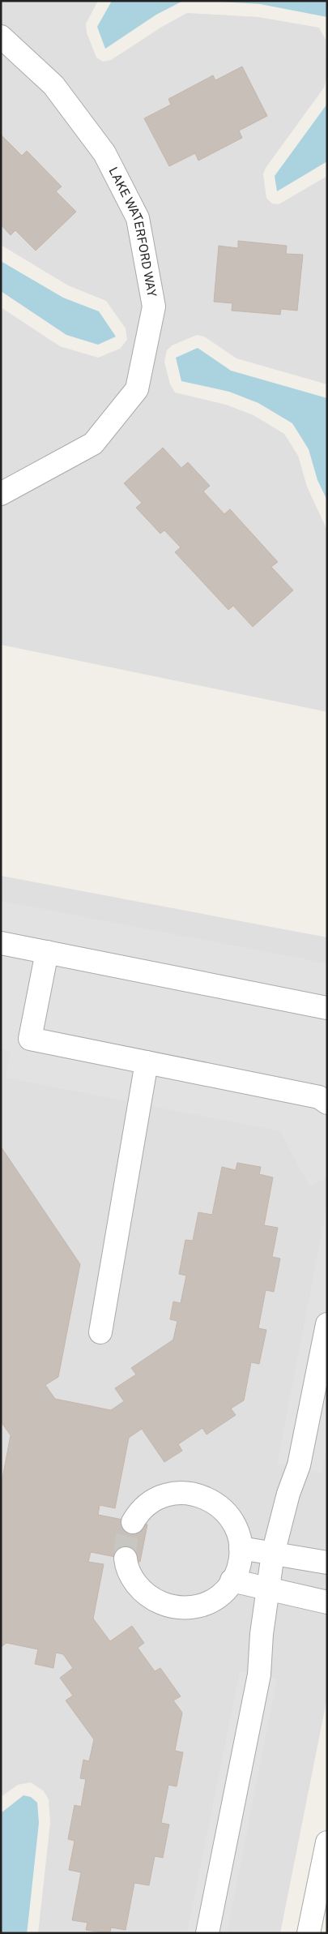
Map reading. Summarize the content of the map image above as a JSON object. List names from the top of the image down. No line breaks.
{"streets":{"street":["LAKE WATERFORD WAY"]}}
